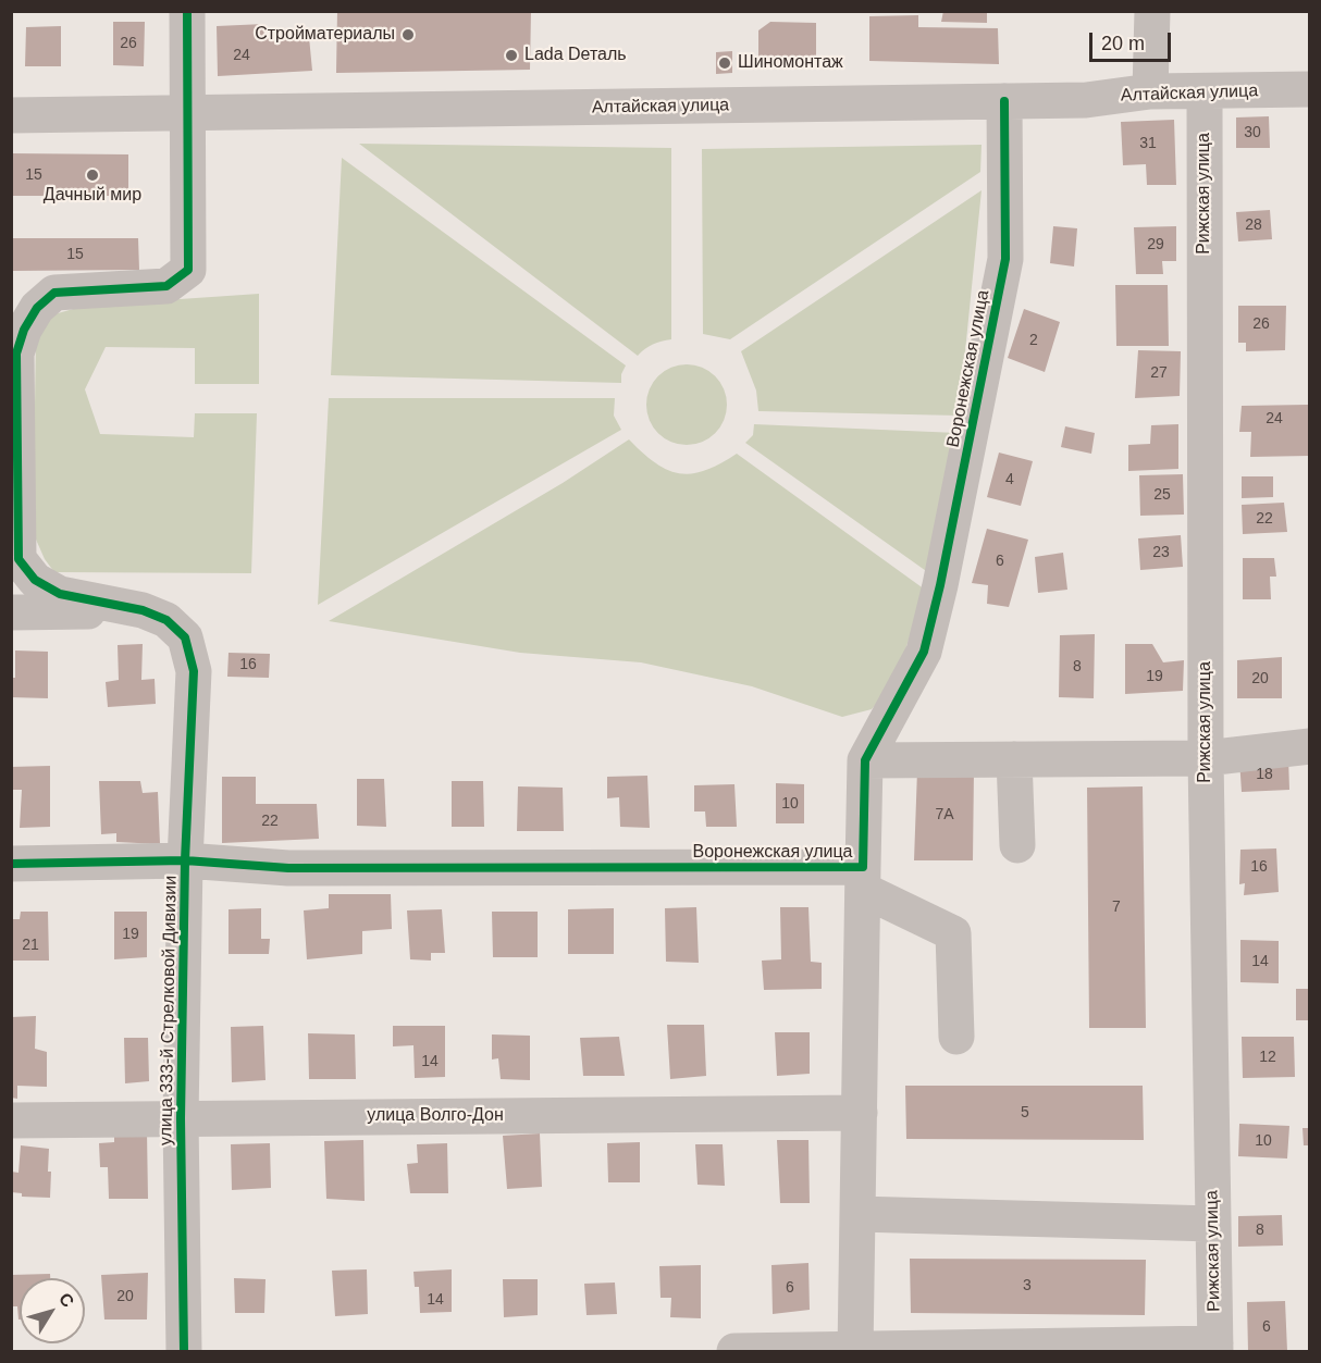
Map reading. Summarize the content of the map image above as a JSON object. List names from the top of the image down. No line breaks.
{"streets":{"street":["Алтайская улица","Рижская улица","Воронежская улица","улица 333-й Стрелковой Дивизии","улица Волго-Дон"]},"crossings":[["Алтайская улица","Рижская улица"],["Алтайская улица","Воронежская улица"],["Алтайская улица","улица 333-й Стрелковой Дивизии"],["Воронежская улица","улица 333-й Стрелковой Дивизии"],["улица 333-й Стрелковой Дивизии","улица Волго-Дон"]],"places":["Стройматериалы","Lada Dеталь","Шиномонтаж","Дачный мир"],"house_numbers":["26","24","30","31","15","28","29","15","26","2","27","24","4","25","22","23","6","16","8","19","20","18","10","7А","22","16","7","19","21","14","12","14","5","10","8","3","6","20","14","6"],"scale_bar":"20 m","north":"top right"}
